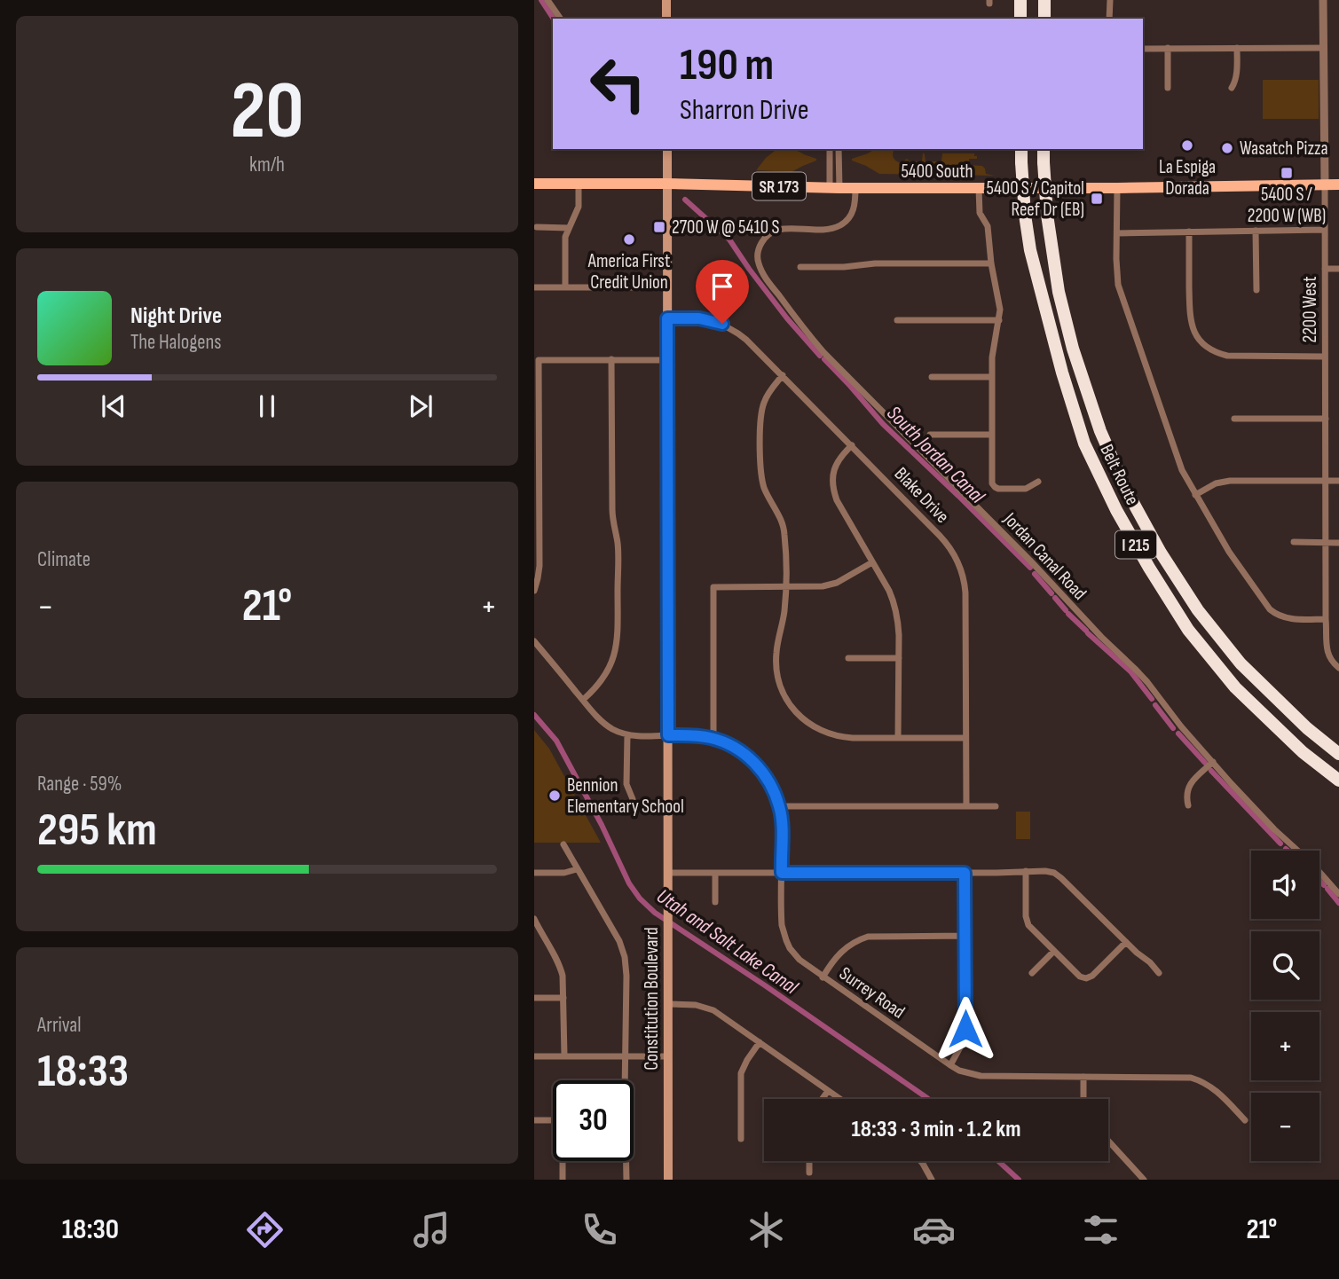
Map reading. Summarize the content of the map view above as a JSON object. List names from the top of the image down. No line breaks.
{"streets":{"highway":["Belt Route","I 215"],"main road":["5400 South","SR 173","Constitution Boulevard"],"street":["2200 West","Blake Drive","Jordan Canal Road","Surrey Road"]},"crossings":[["5400 South","2200 West"],["5400 South","Jordan Canal Road"],["5400 South","Constitution Boulevard"],["Blake Drive","Constitution Boulevard"],["Surrey Road","Constitution Boulevard"]],"water":["South Jordan Canal","Utah and Salt Lake Canal"],"places":{"other":["La Espiga Dorada","Wasatch Pizza","America First Credit Union","Bennion Elementary School"],"transit":["5400 S / 2200 W (WB)","5400 S / Capitol Reef Dr (EB)","2700 W @ 5410 S"]},"page":{"tile":[["20","km/h"],"Climate",["Range · 59%","295 km"],["Arrival","18:33"]],"turn":["190 m","Sharron Drive"],"song":["Night Drive","The Halogens"],"heat":["−","21°","+"],"map_buttons":["+","−"],"limit":"30","trip":"18:33 · 3 min · 1.2 km","tabs":["18:30","21°"]}}
